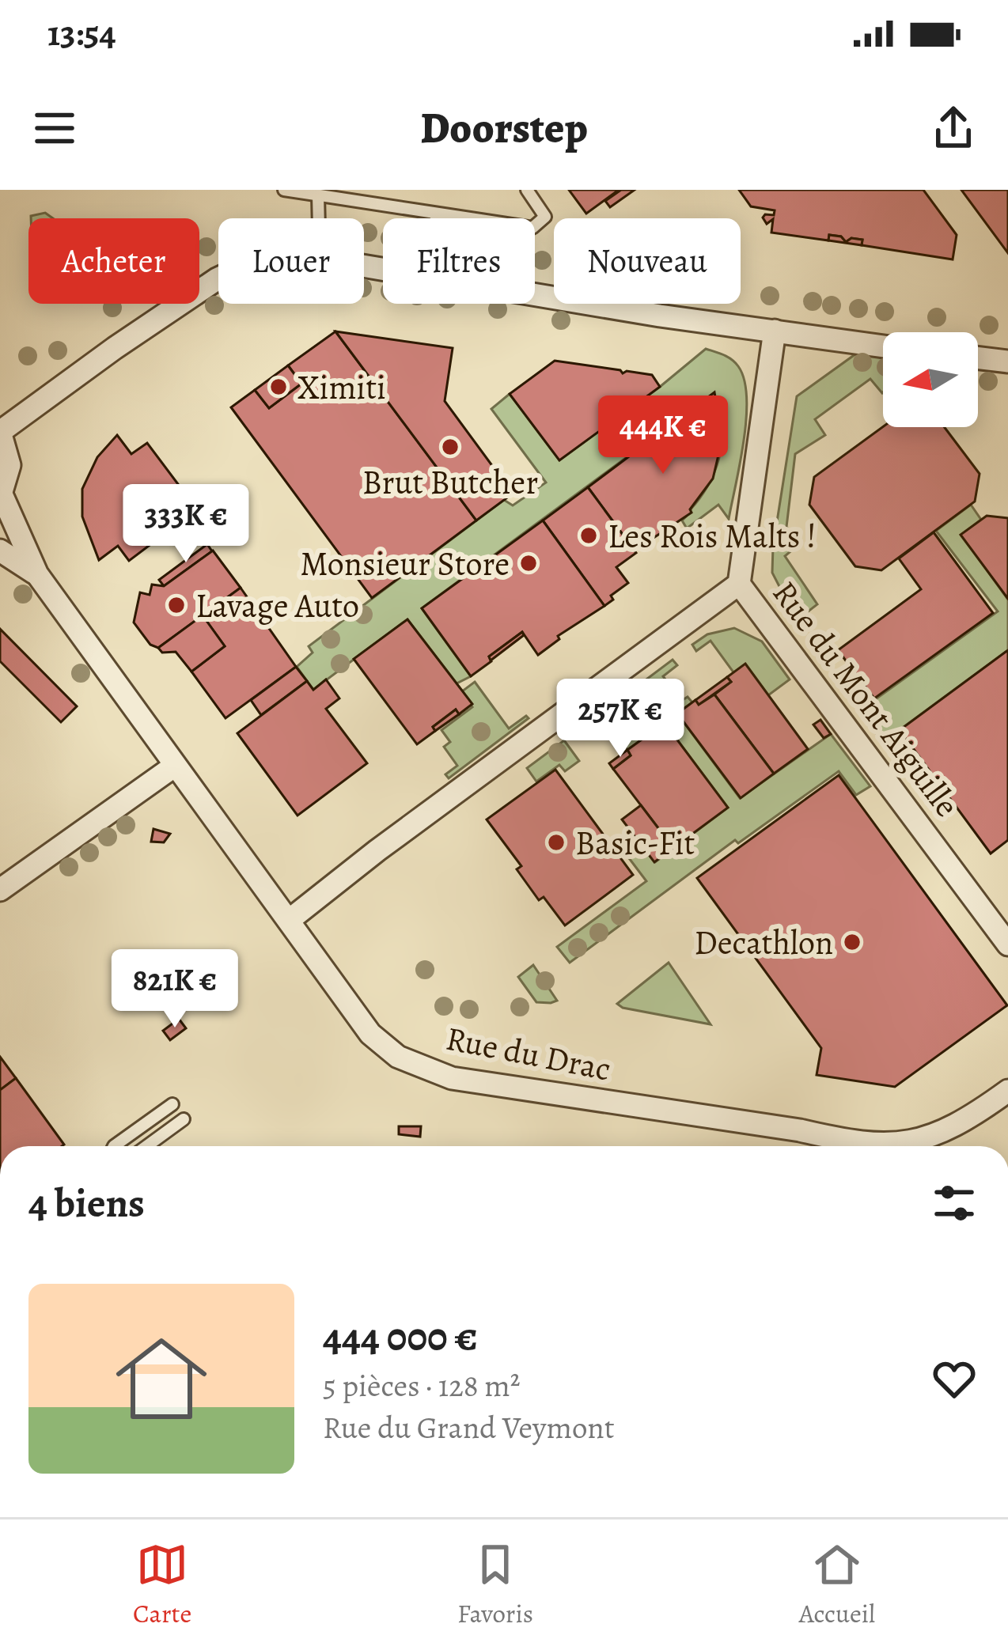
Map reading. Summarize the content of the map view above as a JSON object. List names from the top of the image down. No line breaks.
{"streets":{"street":["Rue du Mont Aiguille","Rue du Drac"]},"places":["Ximiti","Brut Butcher","Les Rois Malts !","Monsieur Store","Lavage Auto","Basic-Fit","Decathlon"],"north":"left","page":{"status":"13:54","header":"Doorstep","chip":["Acheter","Louer","Filtres","Nouveau"],"price":["444K €","333K €","257K €","821K €"],"heading":"4 biens","list":[{"name":"444 000 €","note":"5 pièces · 128 m² · Rue du Grand Veymont"}],"tabs":["Carte","Favoris","Accueil"]}}
